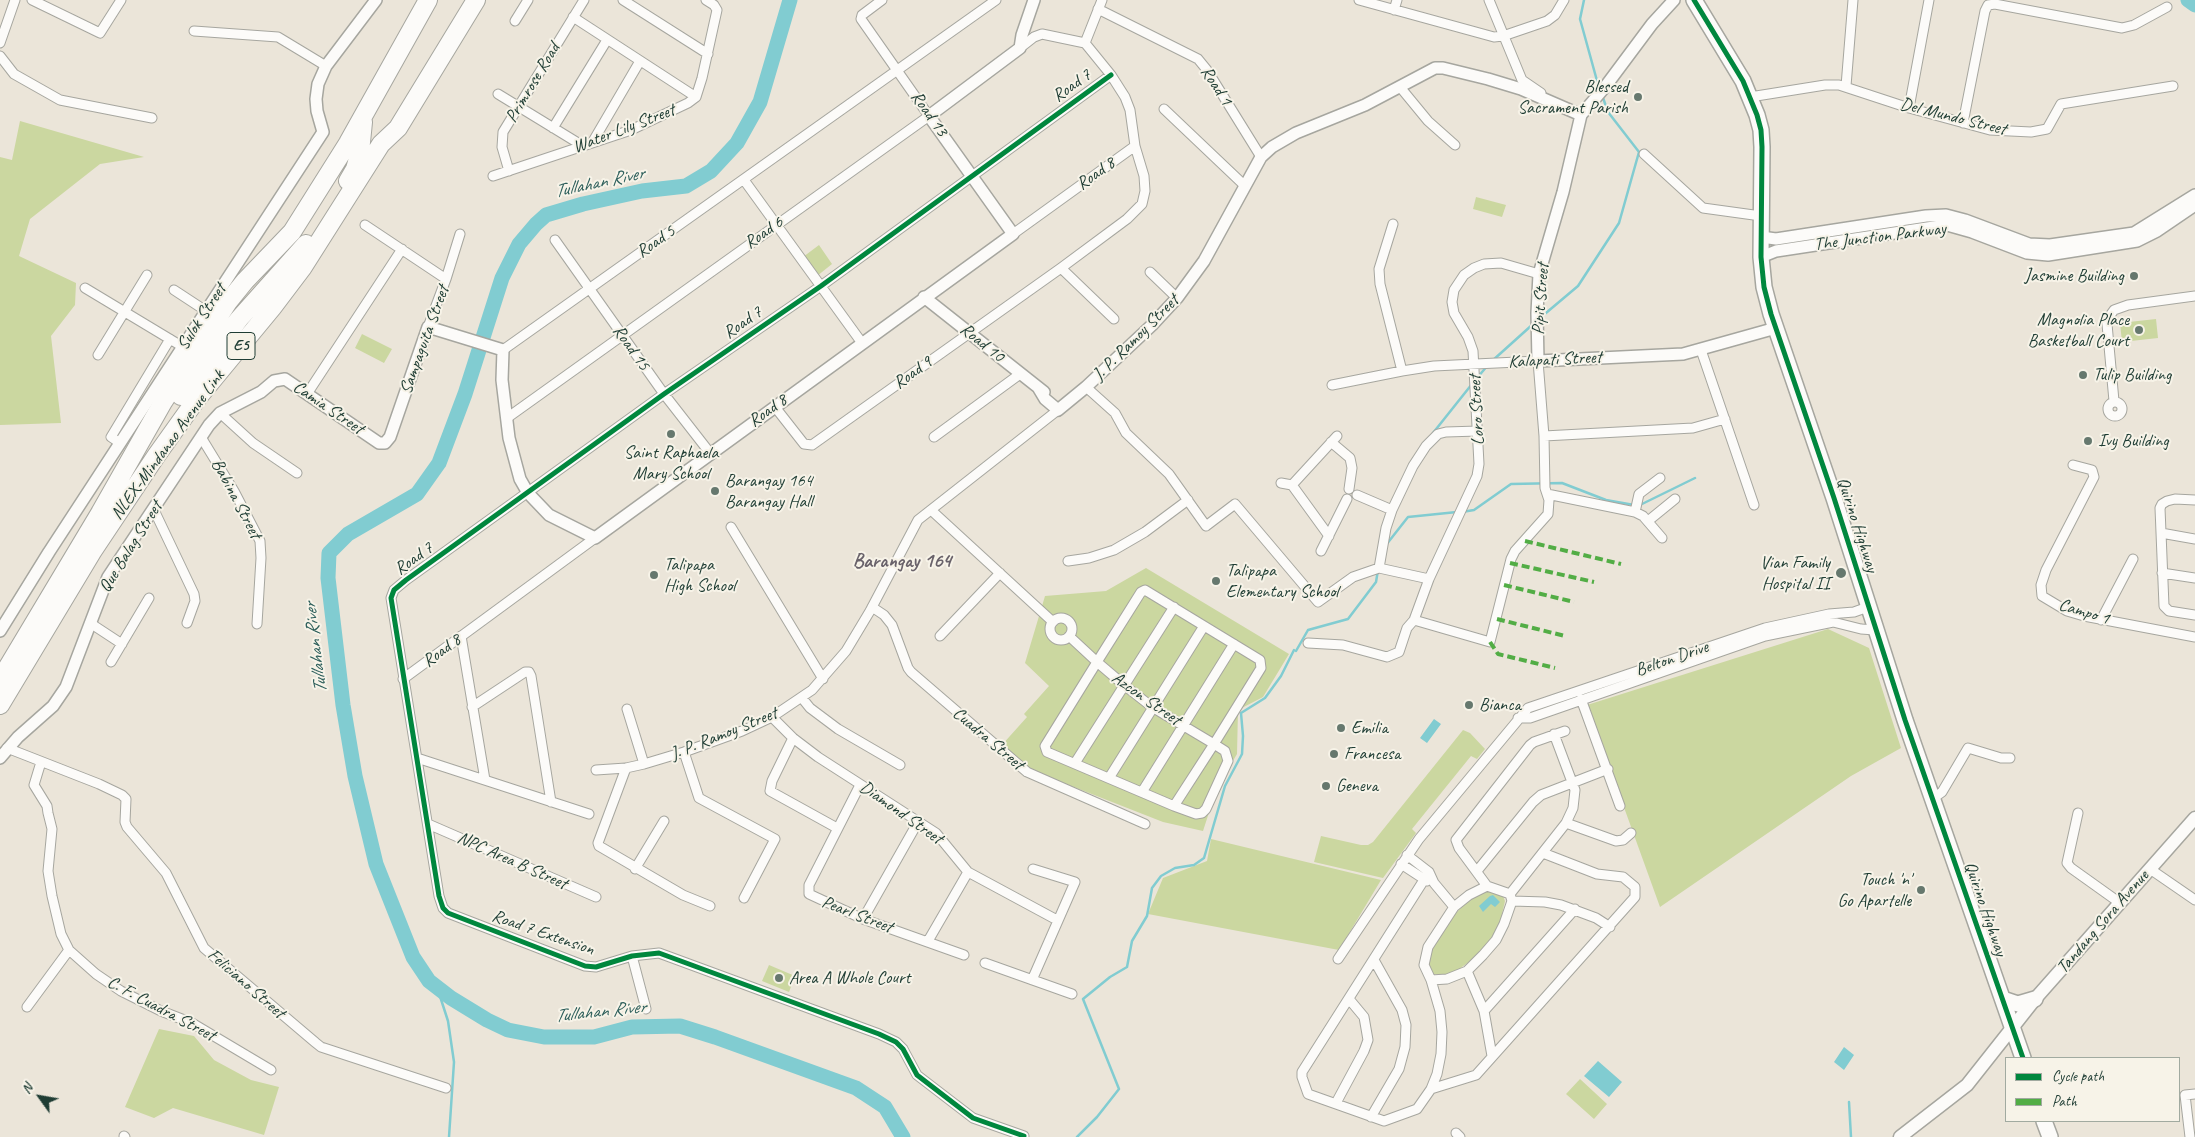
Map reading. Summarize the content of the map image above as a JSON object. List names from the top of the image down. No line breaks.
{"streets":{"highway":["E5","NLEX-Mindanao Avenue Link"],"main road":["Quirino Highway","Tandang Sora Avenue"],"street":["Primrose Road","Road 7","Road 1","Road 13","Del Mundo Street","Water Lily Street","Road 8","Road 6","The Junction Parkway","Road 5","Pipit Street","Sulok Street","J. P. Ramoy Street","Sampaguita Street","Road 10","Road 15","Kalapati Street","Road 9","Camia Street","Loro Street","Babina Street","Que Balag Street","Campo 1","Belton Drive","Azcon Street","Cuadra Street","Diamond Street","NPC Area B Street","Pearl Street","Road 7 Extension","Feliciano Street","C. F. Cuadra Street"]},"crossings":[["Primrose Road","Water Lily Street"],["Road 7","Road 13"],["Road 7","Road 15"],["Road 7","Road 9"],["Road 7","Road 7 Extension"],["Road 1","J. P. Ramoy Street"],["Road 13","Road 8"],["Road 13","Road 6"],["Road 13","Road 5"],["Del Mundo Street","Quirino Highway"],["Road 8","Road 10"],["Road 8","Road 15"],["Road 8","Road 9"],["Road 8","Road 7 Extension"],["Road 6","Road 15"],["The Junction Parkway","Quirino Highway"],["Road 5","Road 15"],["Pipit Street","J. P. Ramoy Street"],["Pipit Street","Kalapati Street"],["Pipit Street","Loro Street"],["J. P. Ramoy Street","Road 10"],["J. P. Ramoy Street","Azcon Street"],["J. P. Ramoy Street","Cuadra Street"],["J. P. Ramoy Street","Diamond Street"],["Sampaguita Street","Camia Street"],["Road 10","Road 9"],["Kalapati Street","Loro Street"],["Kalapati Street","Quirino Highway"],["Camia Street","Que Balag Street"],["Babina Street","Que Balag Street"],["Quirino Highway","Belton Drive"],["Quirino Highway","Tandang Sora Avenue"],["Diamond Street","Pearl Street"],["NPC Area B Street","Road 7 Extension"],["Feliciano Street","C. F. Cuadra Street"]],"districts":["Barangay 164"],"water":["Tullahan River"],"places":["Blessed Sacrament Parish","Jasmine Building","Magnolia Place Basketball Court","Tulip Building","Saint Raphaela Mary School","Ivy Building","Barangay 164 Barangay Hall","Vian Family Hospital II","Talipapa High School","Talipapa Elementary School","Bianca","Emilia","Francesa","Geneva","Touch 'n' Go Apartelle","Area A Whole Court"],"legend":["Cycle path","Path"],"north":"top left"}
